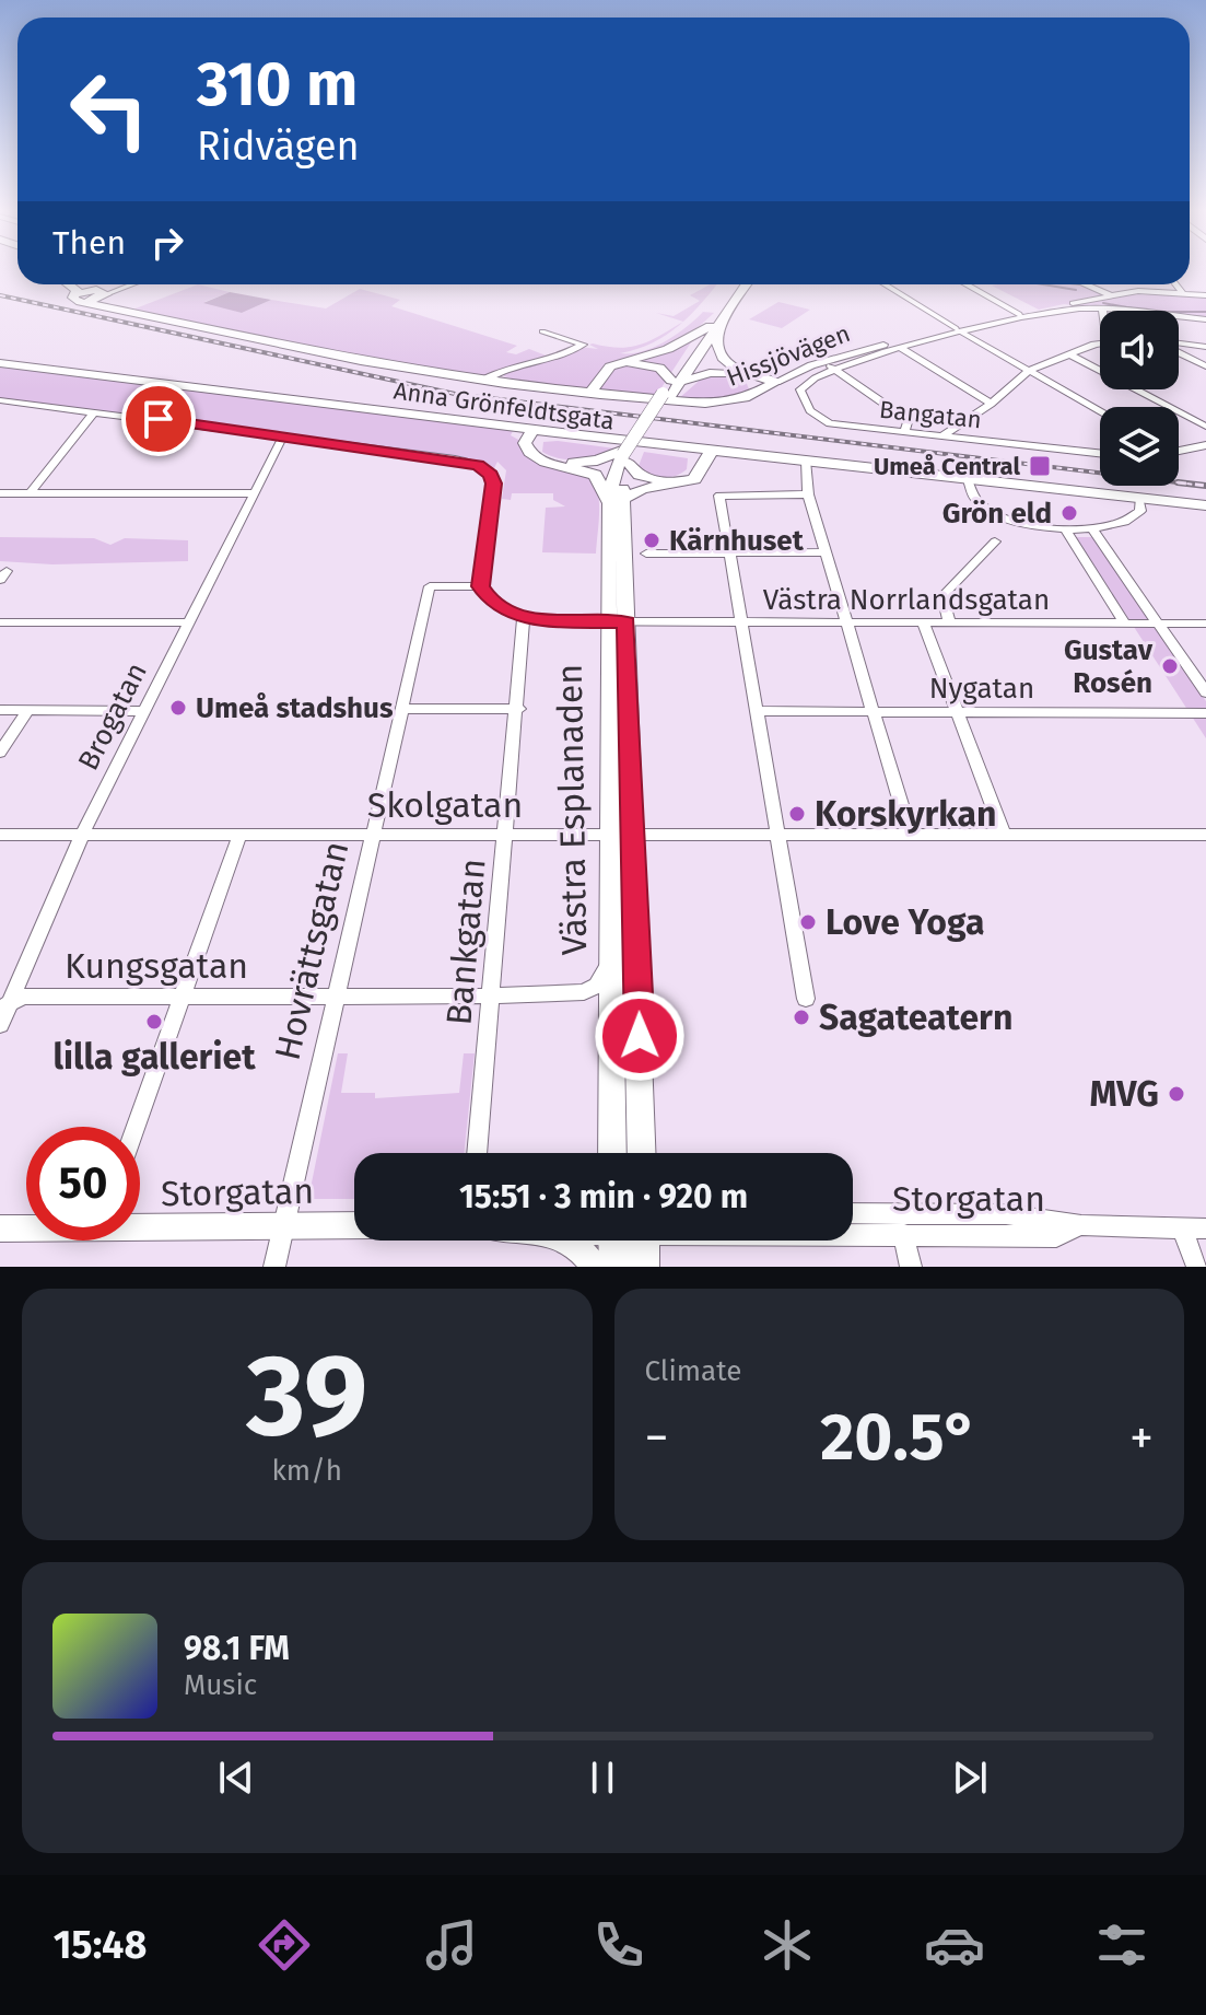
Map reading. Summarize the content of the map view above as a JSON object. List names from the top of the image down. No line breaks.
{"streets":{"main road":["Hissjövägen","Anna Grönfeldtsgata","Västra Esplanaden"],"street":["Bangatan","Västra Norrlandsgatan","Nygatan","Brogatan","Skolgatan","Bankgatan","Hovrättsgatan","Kungsgatan","Storgatan"]},"crossings":[["Västra Norrlandsgatan","Västra Esplanaden"],["Västra Norrlandsgatan","Bankgatan"],["Brogatan","Skolgatan"],["Brogatan","Kungsgatan"],["Skolgatan","Västra Esplanaden"],["Skolgatan","Bankgatan"],["Skolgatan","Hovrättsgatan"],["Västra Esplanaden","Kungsgatan"],["Bankgatan","Kungsgatan"],["Hovrättsgatan","Kungsgatan"],["Hovrättsgatan","Storgatan"]],"places":{"transit":["Umeå Central"],"other":["Grön eld","Kärnhuset","Gustav Rosén","Umeå stadshus","Korskyrkan","Love Yoga","Sagateatern","lilla galleriet","MVG"]},"page":{"turn":["310 m","Ridvägen"],"then":"Then","limit":"50","trip":"15:51 · 3 min · 920 m","tile":[["39","km/h"],"Climate"],"heat":["−","20.5°","+"],"song":["98.1 FM","Music"],"tabs":"15:48"}}
